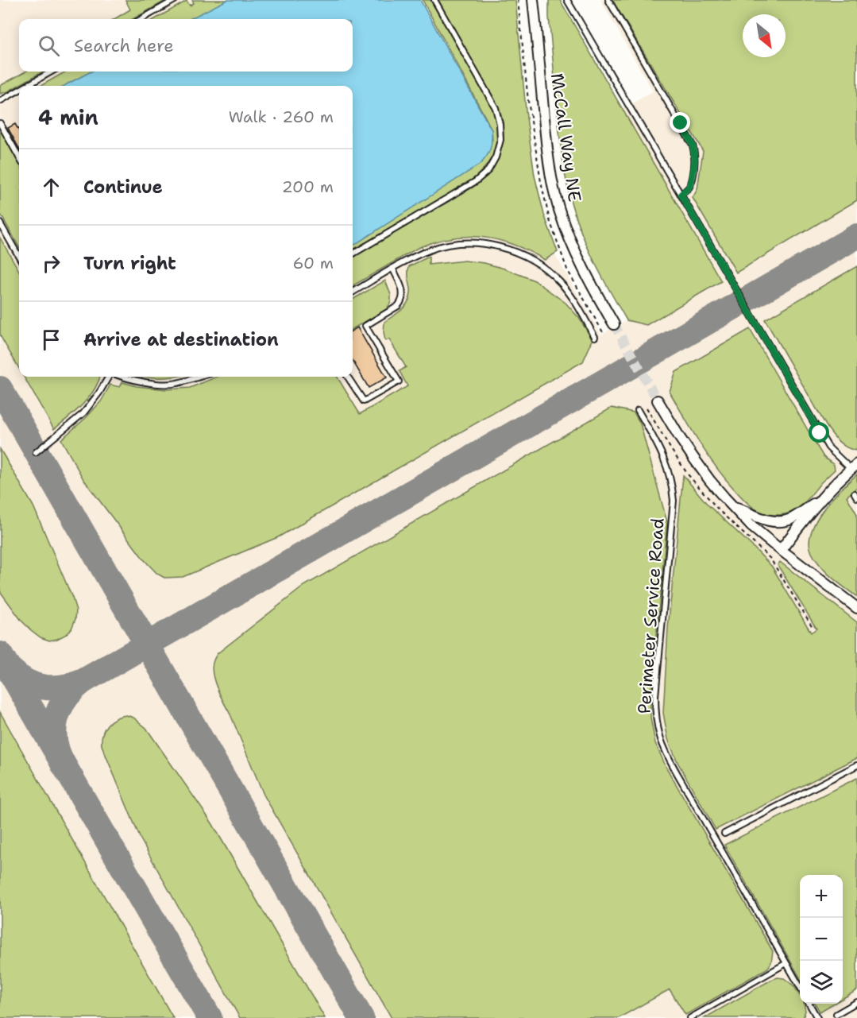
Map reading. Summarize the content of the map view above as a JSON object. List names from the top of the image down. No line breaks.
{"streets":{"street":["McCall Way NE"],"lane":["Perimeter Service Road"]},"north":"bottom right","page":{"search":"Search here","heading":["4 min","Walk · 260 m"],"list":[["Continue","200 m"],["Turn right","60 m"],"Arrive at destination"],"map_buttons":["+","−"]}}
